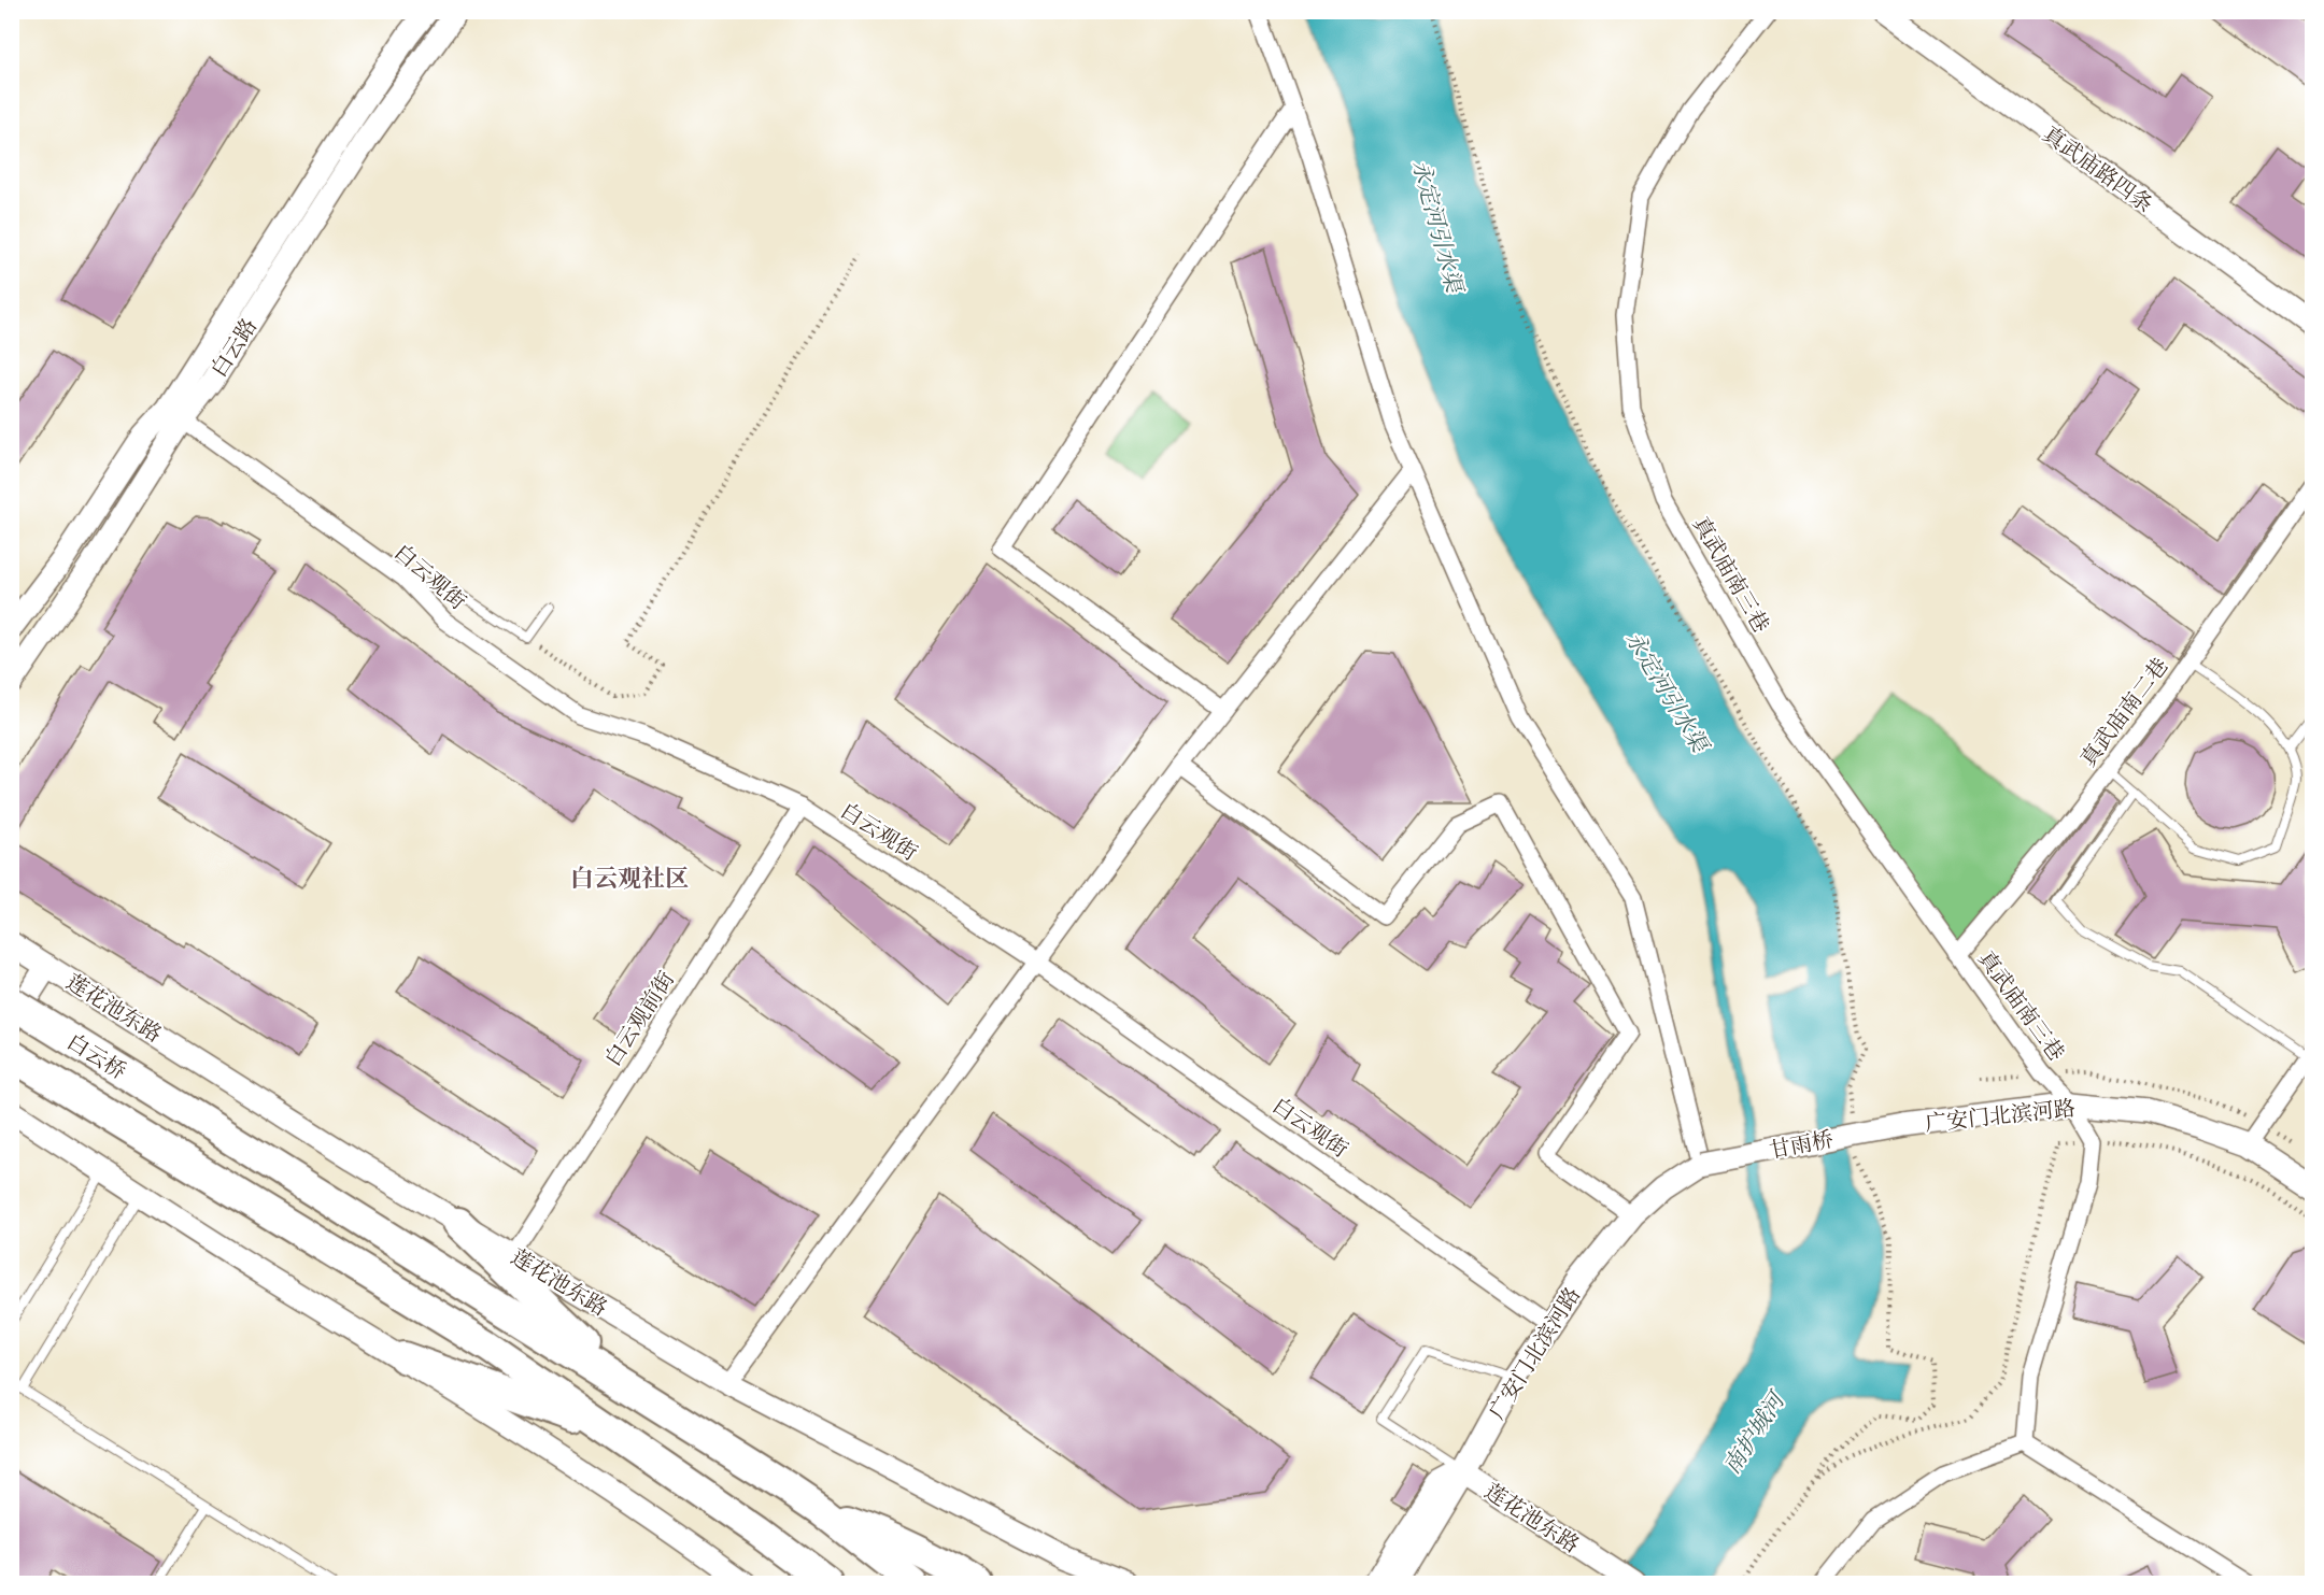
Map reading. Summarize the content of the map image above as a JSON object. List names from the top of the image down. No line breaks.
{"streets":{"highway":["白云桥"],"street":["真武庙路四条","白云路","真武庙南三巷","白云观街","真武庙南二巷","莲花池东路","白云观前街","广安门北滨河路","甘雨桥"]},"crossings":[["白云路","白云观街"],["真武庙南三巷","真武庙南二巷"],["真武庙南三巷","广安门北滨河路"],["白云观街","白云观前街"],["白云观街","广安门北滨河路"],["莲花池东路","白云观前街"],["莲花池东路","广安门北滨河路"],["广安门北滨河路","甘雨桥"]],"districts":["白云观社区"],"water":["永定河引水渠","南护城河"]}
